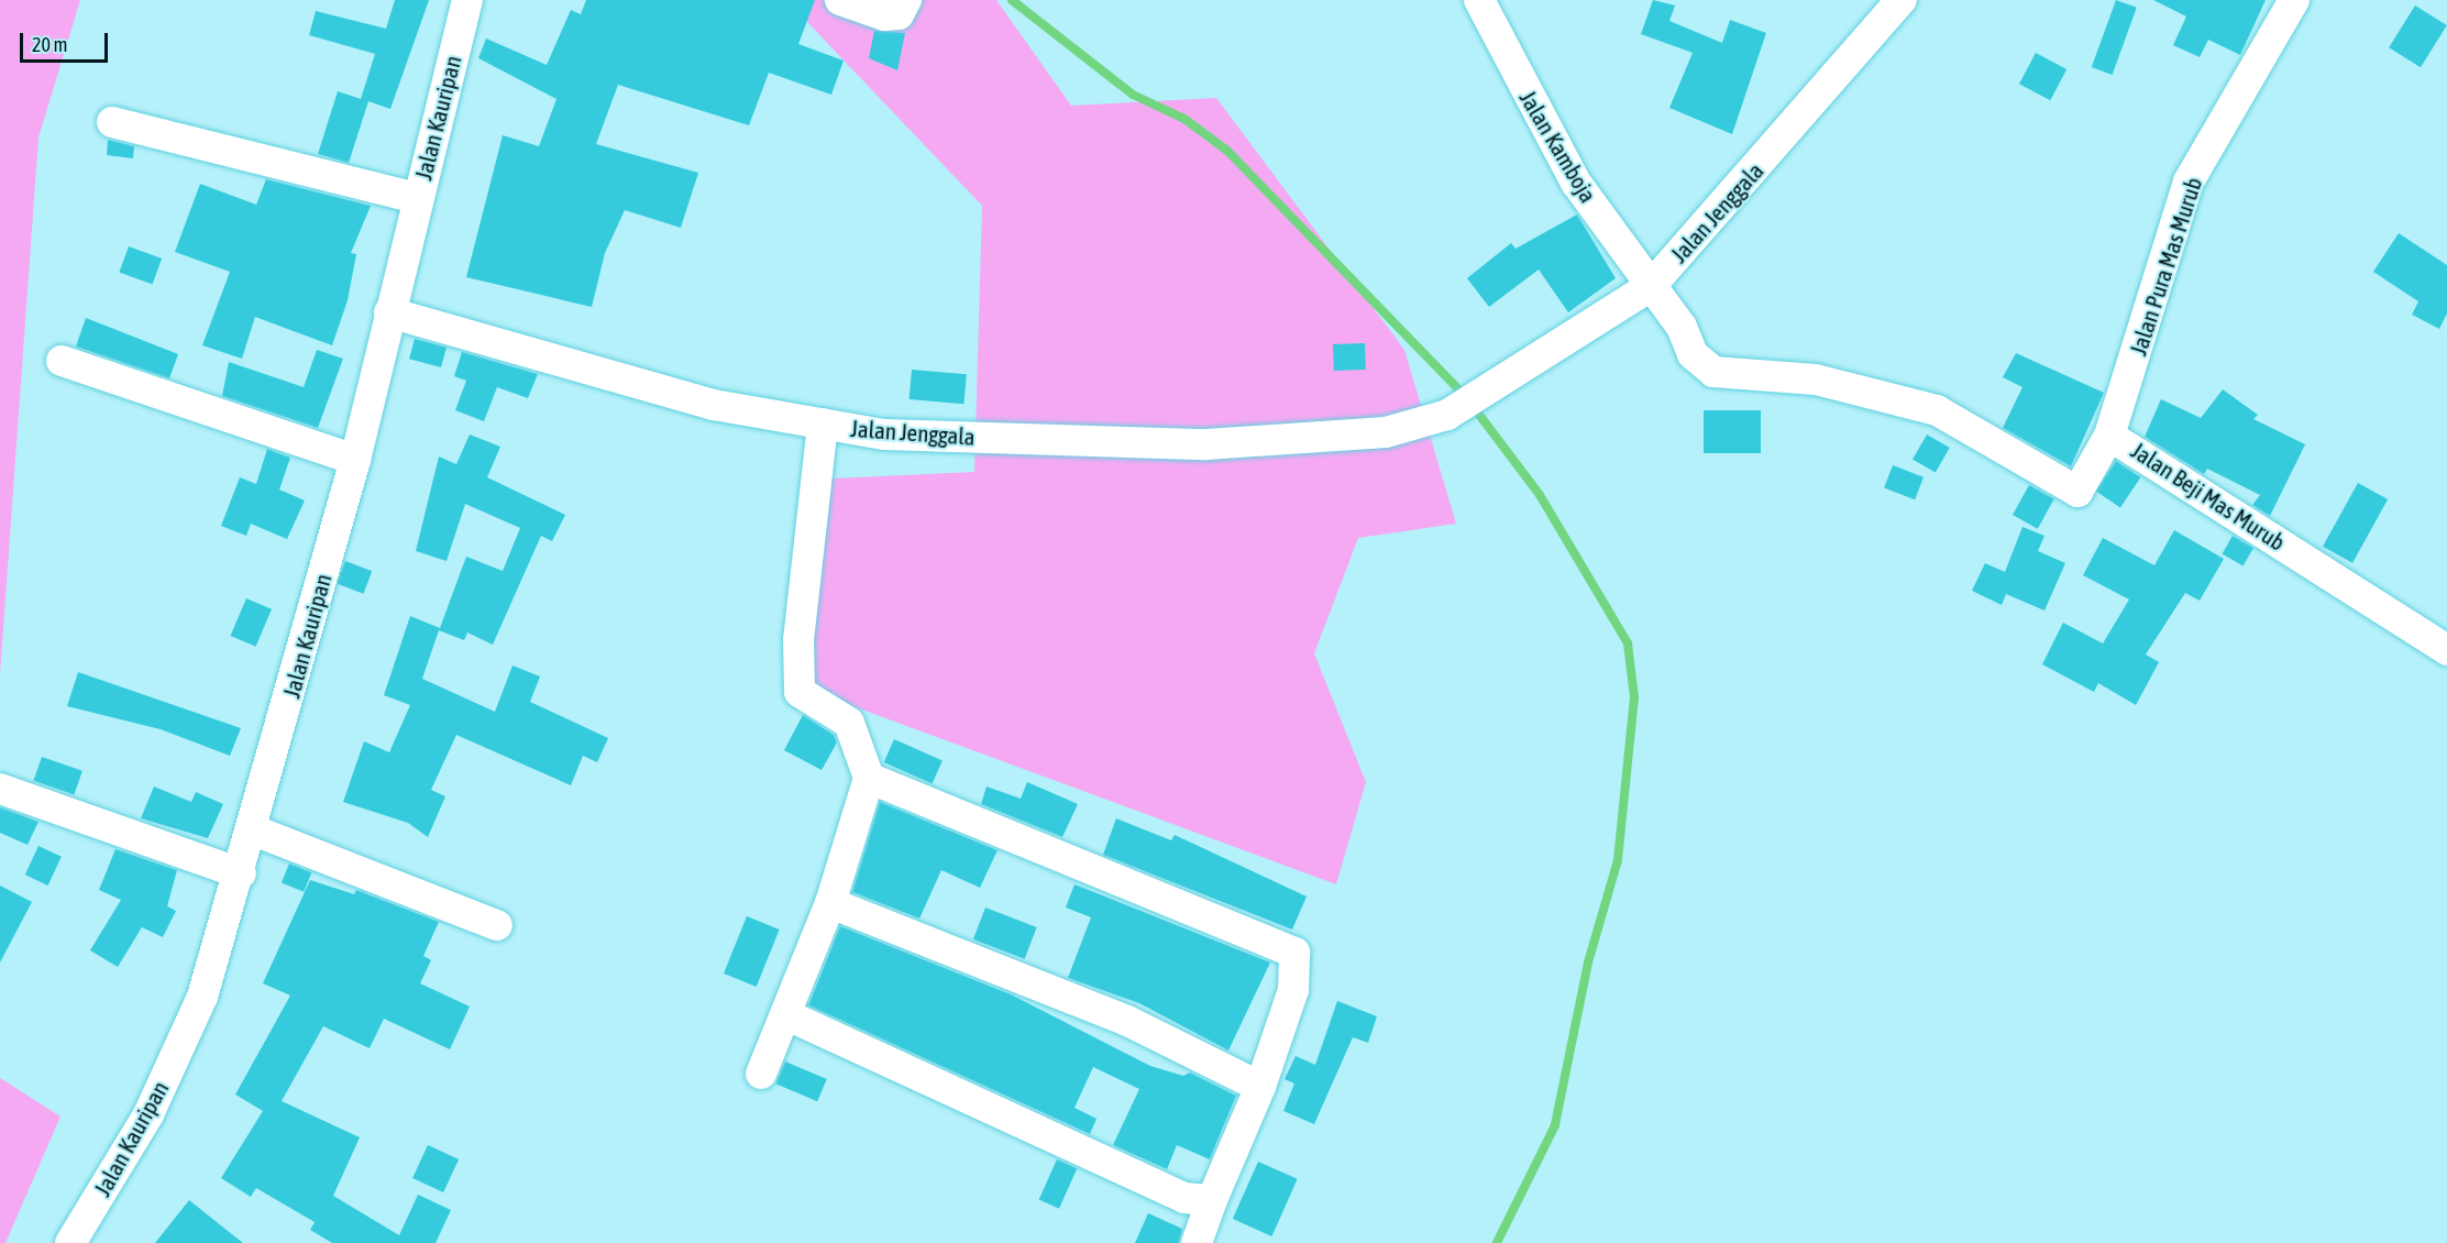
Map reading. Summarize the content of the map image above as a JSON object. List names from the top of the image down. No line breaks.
{"streets":{"street":["Jalan Kauripan","Jalan Kamboja","Jalan Jenggala","Jalan Pura Mas Murub","Jalan Beji Mas Murub"]},"crossings":[["Jalan Kauripan","Jalan Jenggala"],["Jalan Kamboja","Jalan Jenggala"],["Jalan Kamboja","Jalan Beji Mas Murub"],["Jalan Jenggala","Jalan Beji Mas Murub"],["Jalan Pura Mas Murub","Jalan Beji Mas Murub"]],"scale_bar":"20 m"}
